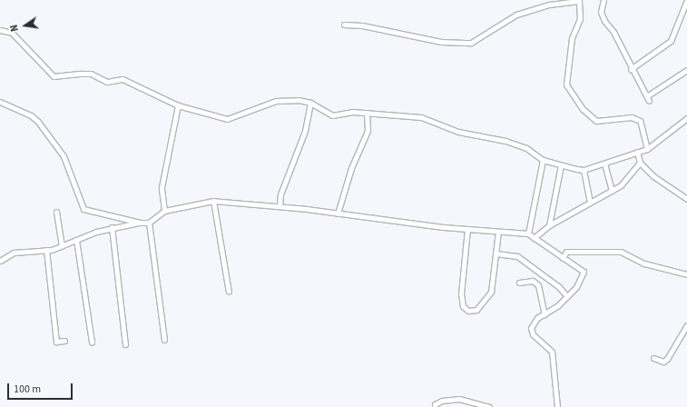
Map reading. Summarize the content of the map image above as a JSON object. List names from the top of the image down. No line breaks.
{"scale_bar":"100 m","north":"left"}
